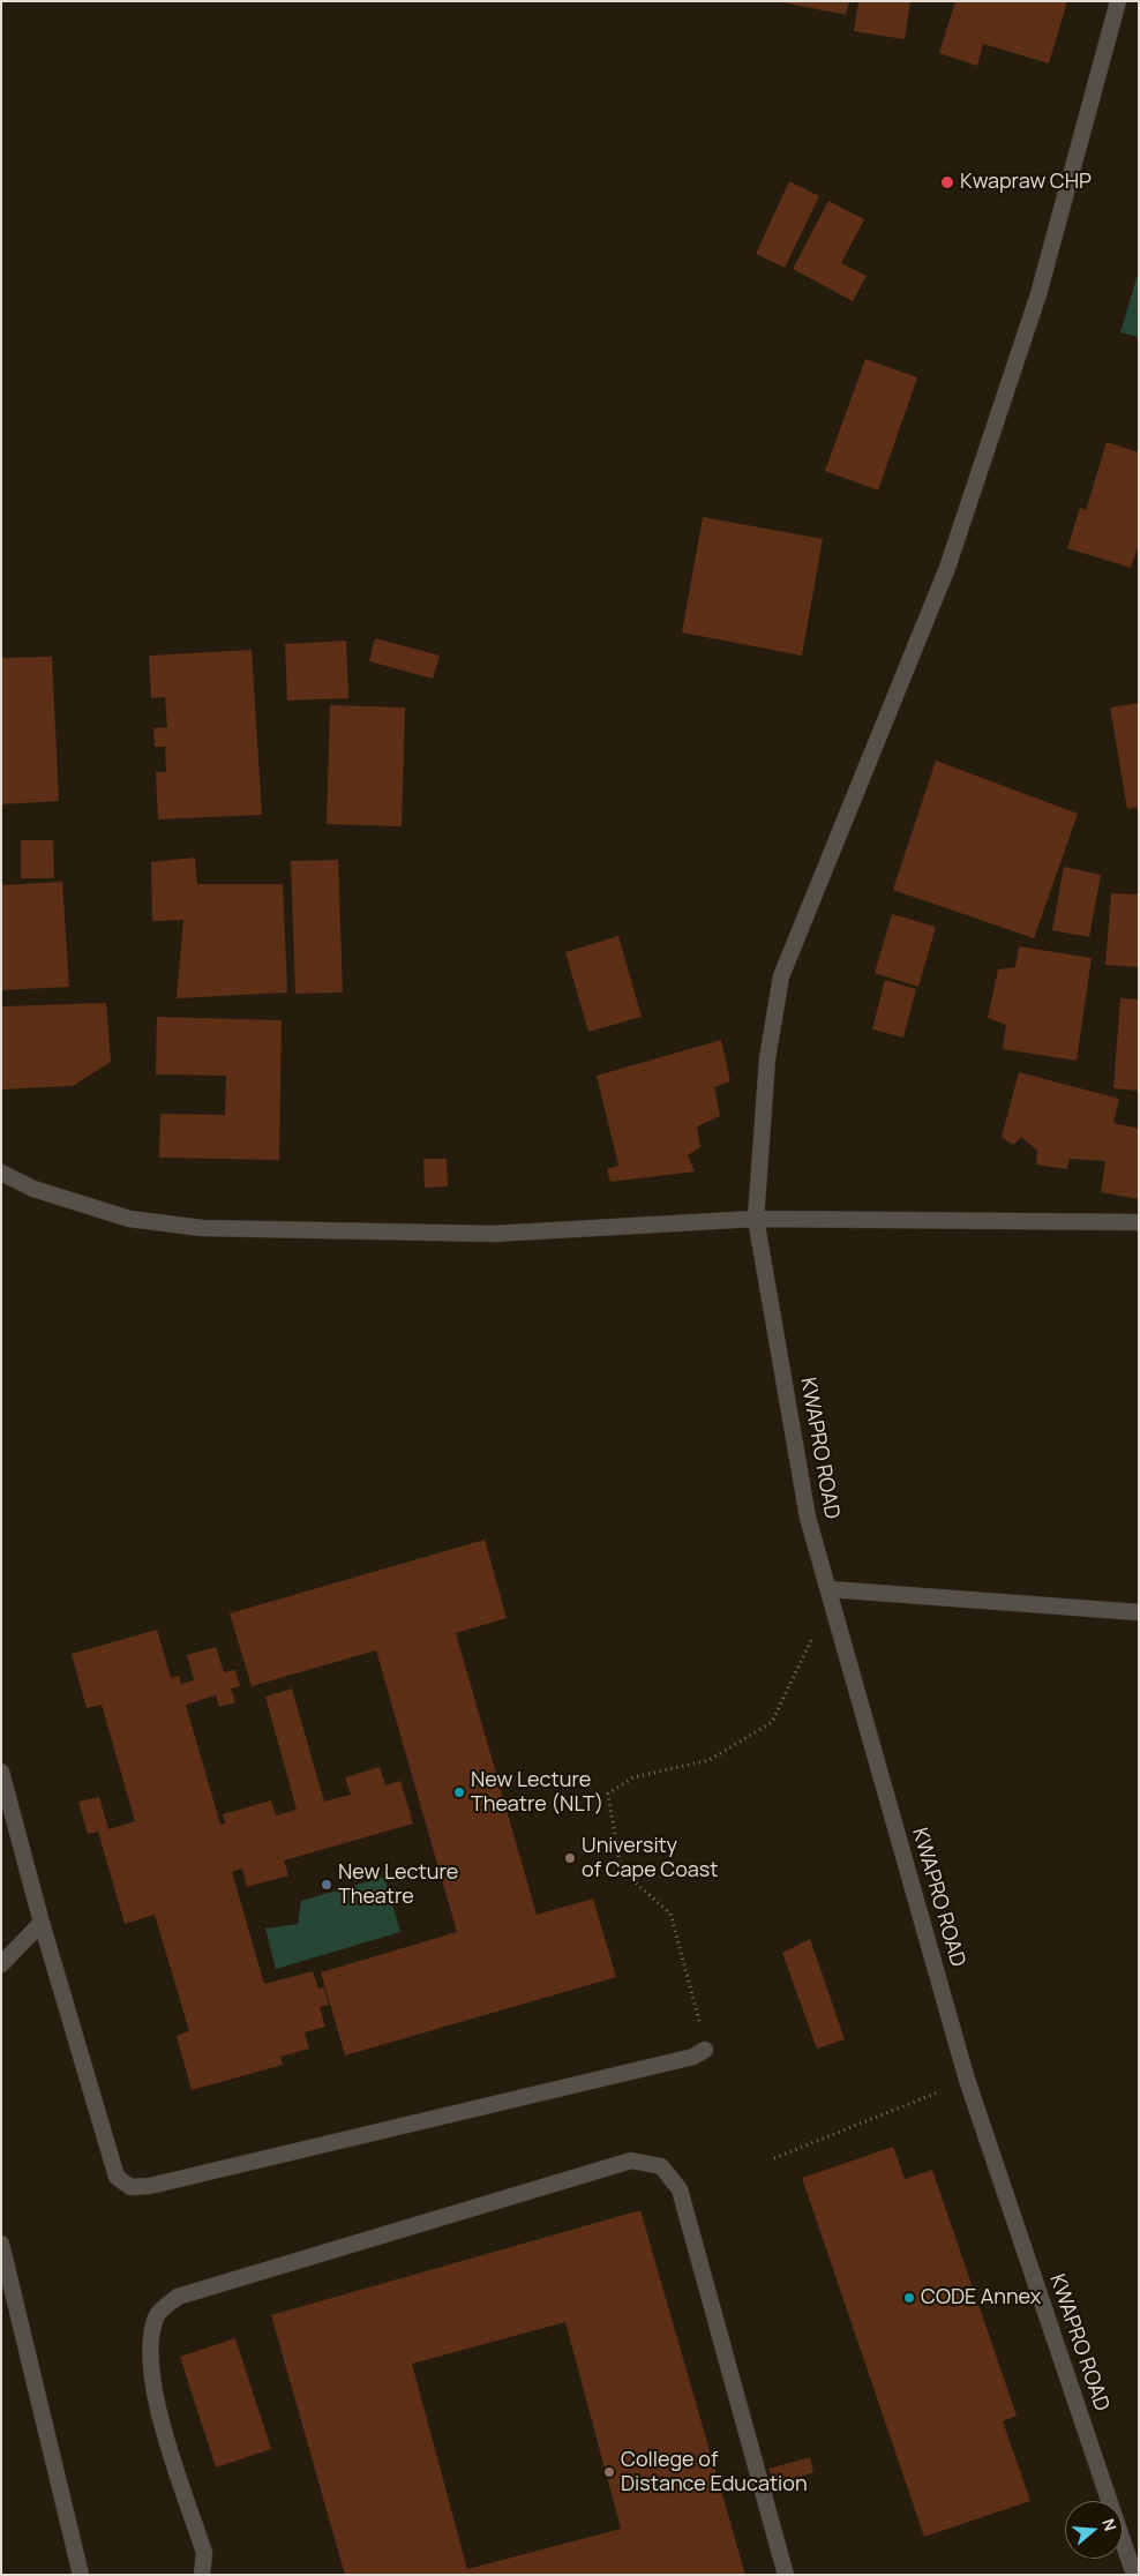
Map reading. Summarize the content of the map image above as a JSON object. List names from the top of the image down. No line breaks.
{"streets":{"street":["KWAPRO ROAD"]},"places":["Kwapraw CHP","New Lecture Theatre (NLT)","University of Cape Coast","New Lecture Theatre","CODE Annex","College of Distance Education"],"north":"right"}
